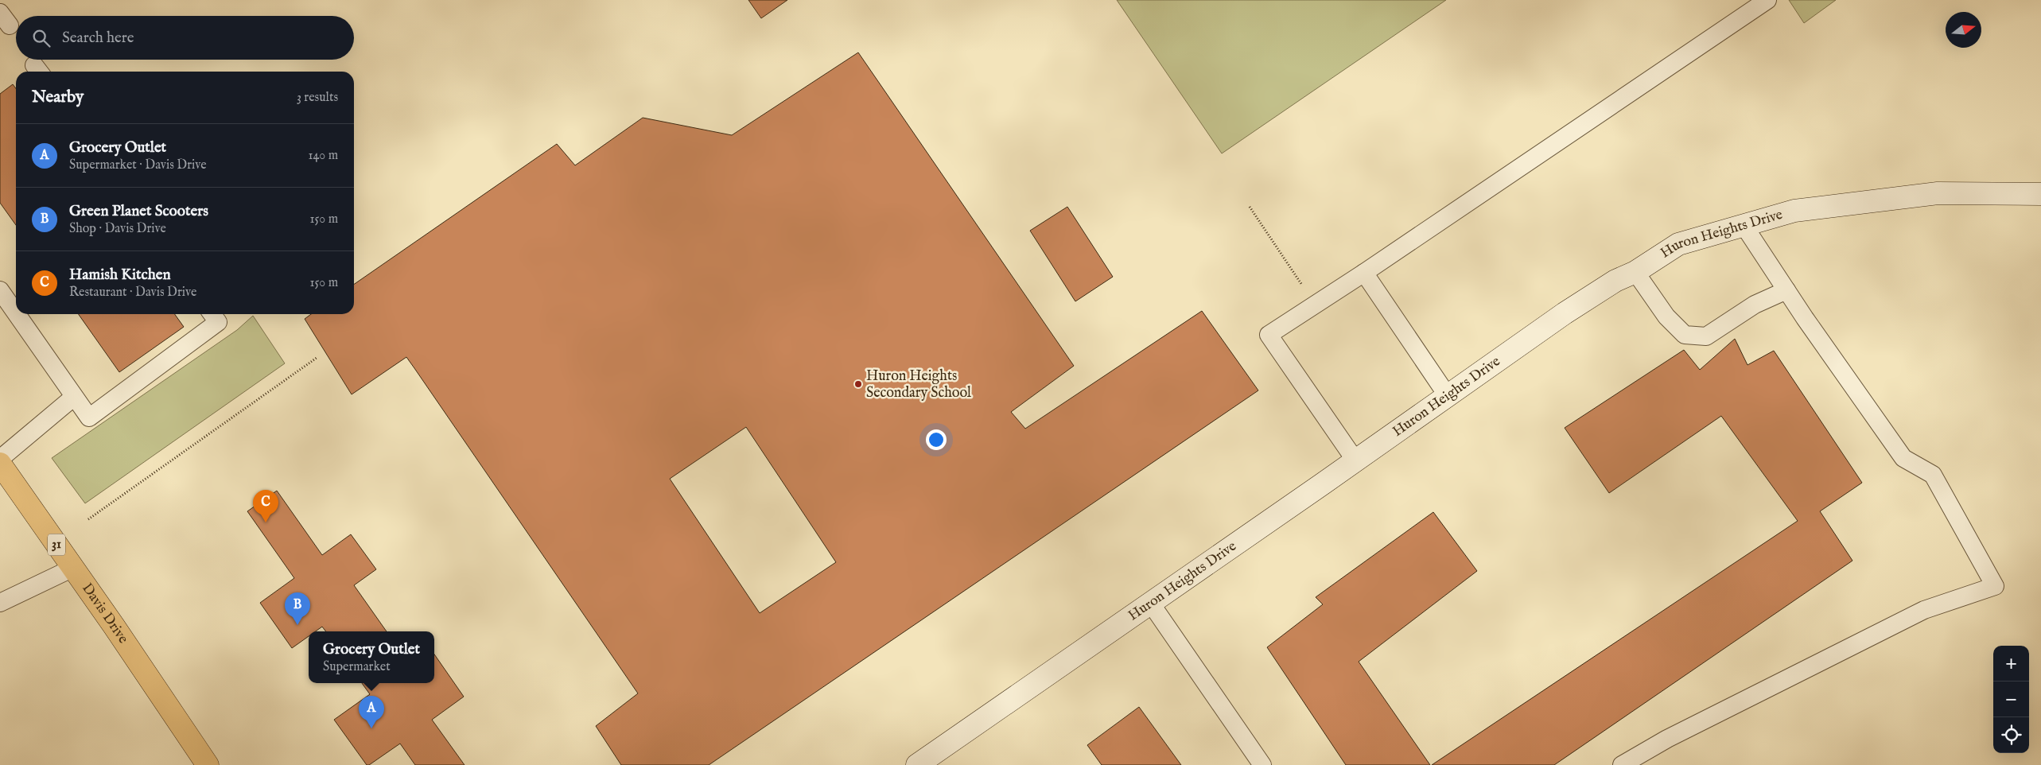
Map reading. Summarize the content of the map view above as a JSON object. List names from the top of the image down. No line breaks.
{"streets":{"main road":["31","Davis Drive"],"street":["Huron Heights Drive"]},"places":["Huron Heights Secondary School"],"north":"right","page":{"search":"Search here","heading":["Nearby","3 results"],"list":[{"mark":"A","name":"Grocery Outlet","note":"Supermarket · Davis Drive","value":"140 m"},{"mark":"B","name":"Green Planet Scooters","note":"Shop · Davis Drive","value":"150 m"},{"mark":"C","name":"Hamish Kitchen","note":"Restaurant · Davis Drive","value":"150 m"}],"pins":["C","B","A"],"popup":["Grocery Outlet","Supermarket"],"map_buttons":["+","−"]}}
